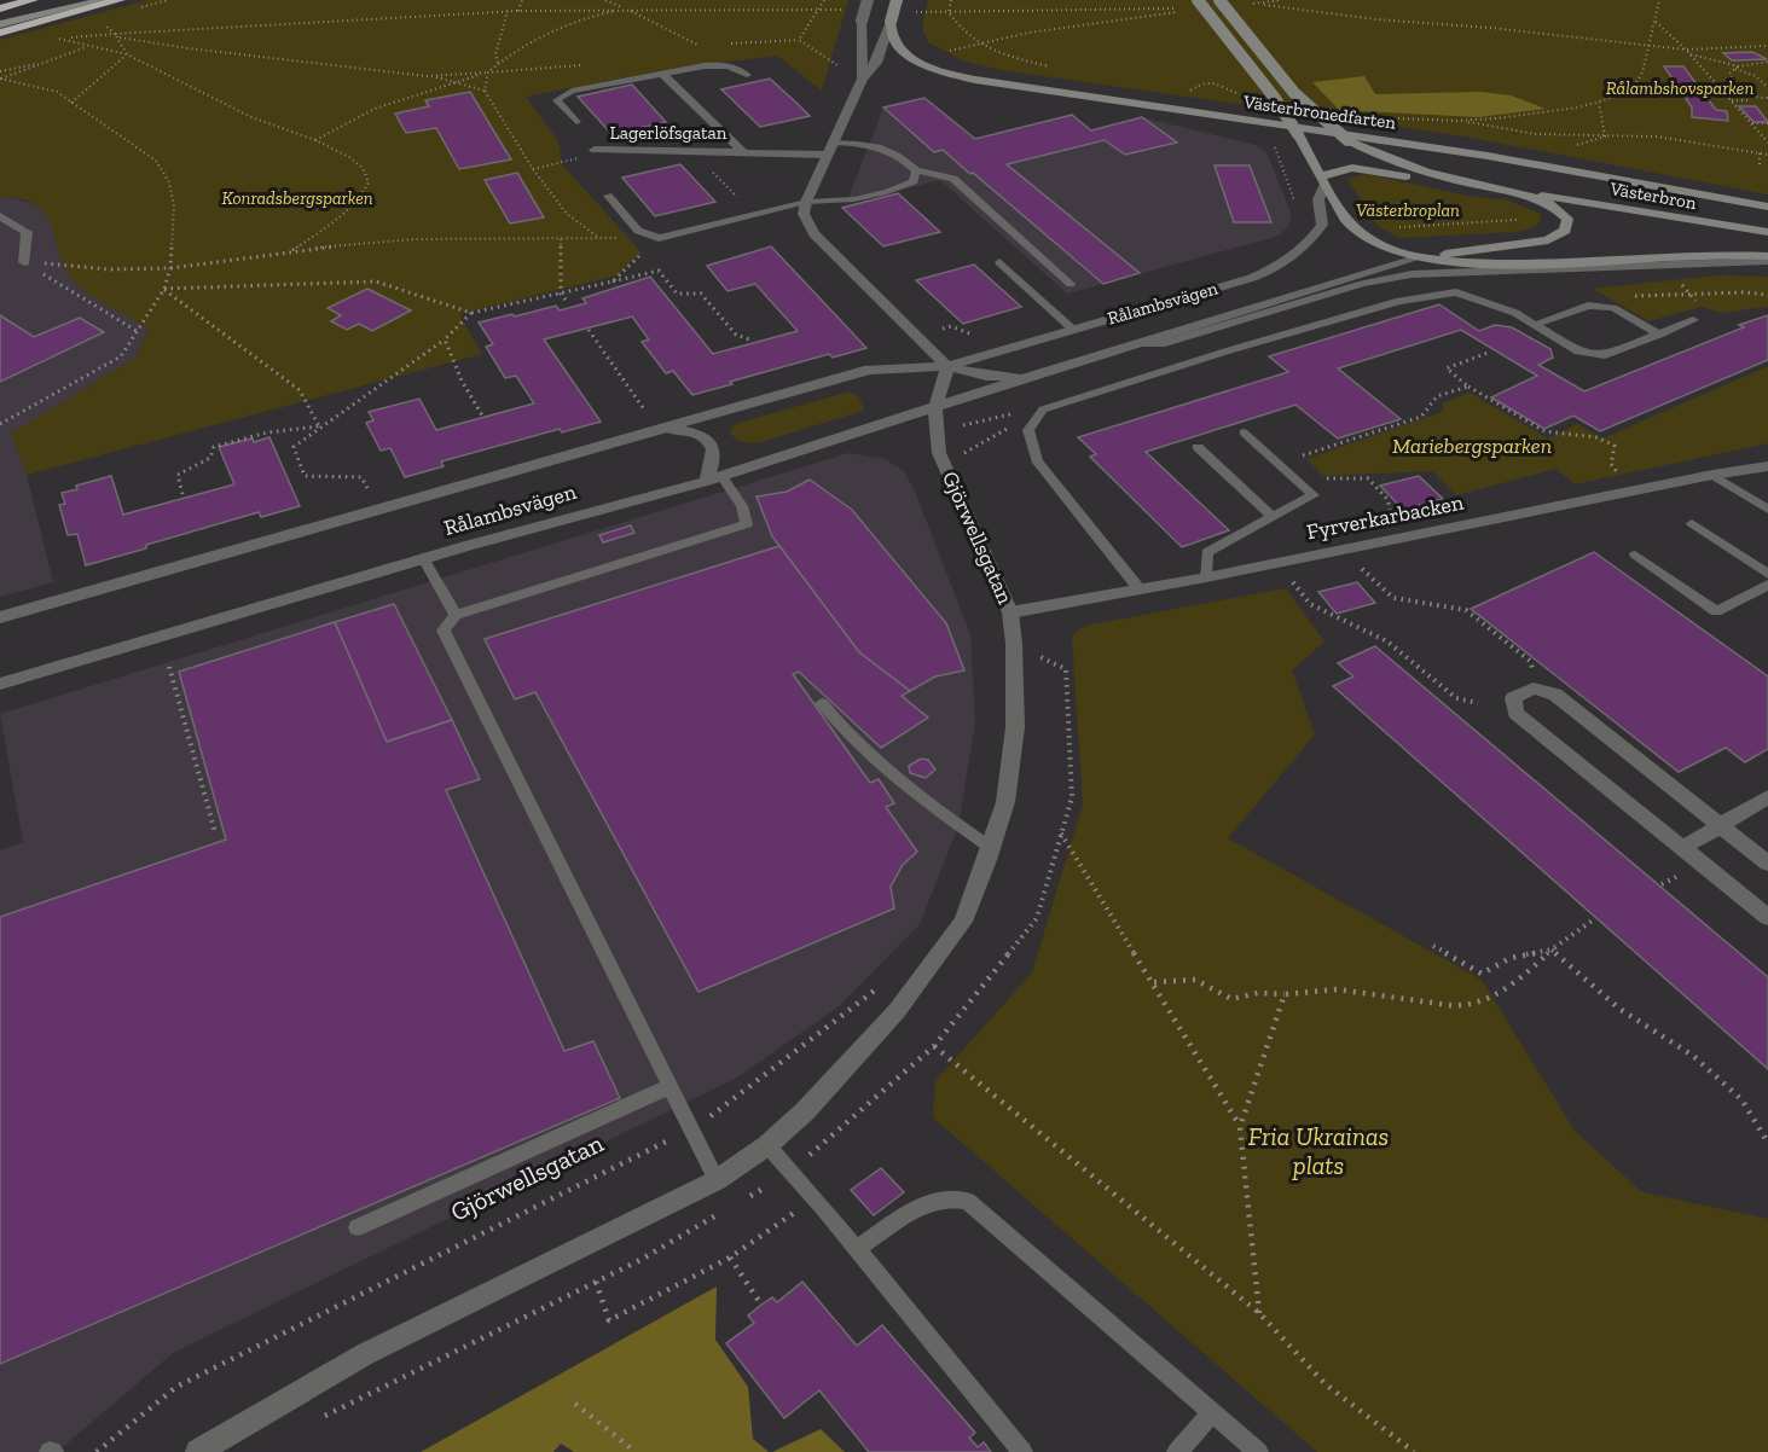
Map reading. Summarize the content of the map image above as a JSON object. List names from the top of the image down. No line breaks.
{"streets":{"main road":["Västerbronedfarten","Västerbron"],"street":["Lagerlöfsgatan","Rålambsvägen","Fyrverkarbacken","Gjörwellsgatan"]},"crossings":[["Rålambsvägen","Gjörwellsgatan"],["Fyrverkarbacken","Gjörwellsgatan"]],"parks":["Rålambshovsparken","Konradsbergsparken","Västerbroplan","Mariebergsparken","Fria Ukrainas plats"]}
